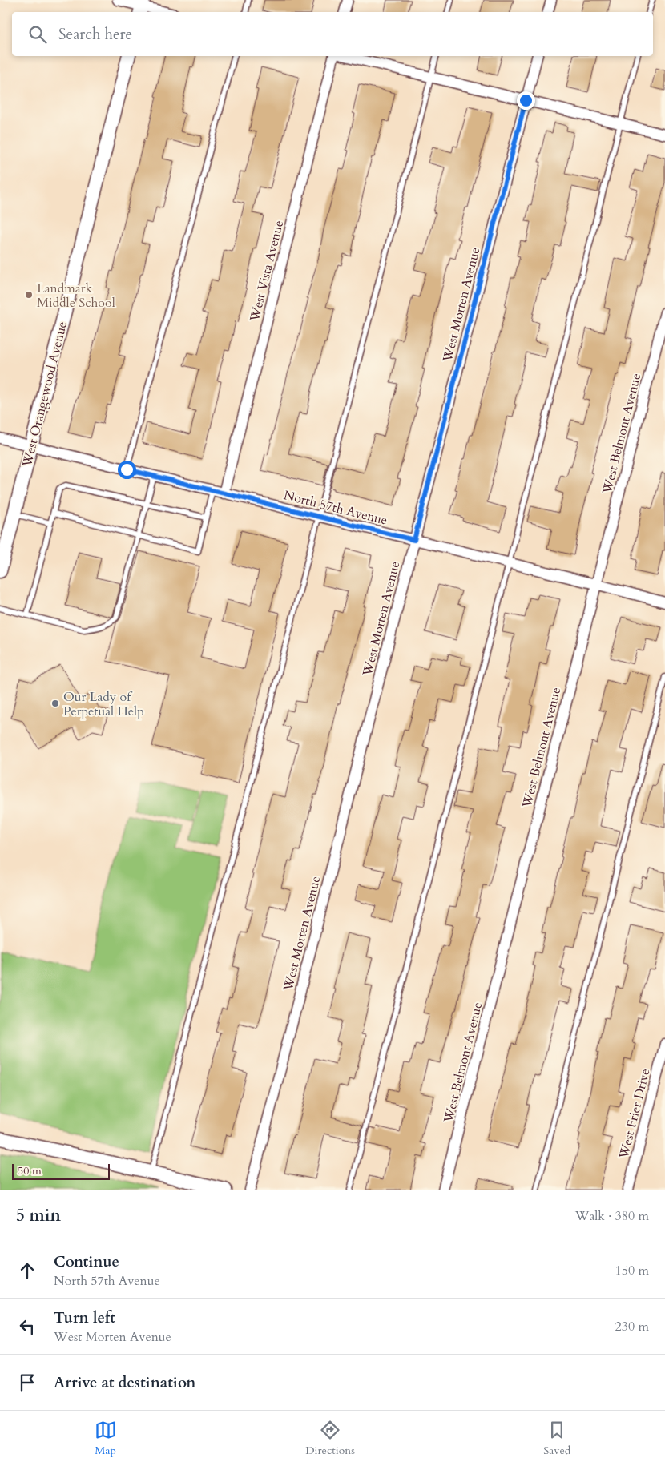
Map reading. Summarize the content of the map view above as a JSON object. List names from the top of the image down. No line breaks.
{"streets":{"street":["West Vista Avenue","West Morten Avenue","West Orangewood Avenue","West Belmont Avenue","North 57th Avenue","West Frier Drive"]},"crossings":[["West Vista Avenue","North 57th Avenue"],["West Morten Avenue","North 57th Avenue"],["West Orangewood Avenue","North 57th Avenue"],["West Belmont Avenue","North 57th Avenue"]],"places":["Landmark Middle School","Our Lady of Perpetual Help"],"scale_bar":"50 m","page":{"search":"Search here","scale":"50 m","heading":["5 min","Walk · 380 m"],"list":[["Continue","North 57th Avenue","150 m"],["Turn left","West Morten Avenue","230 m"],"Arrive at destination"],"nav":["Map","Directions","Saved"]}}
